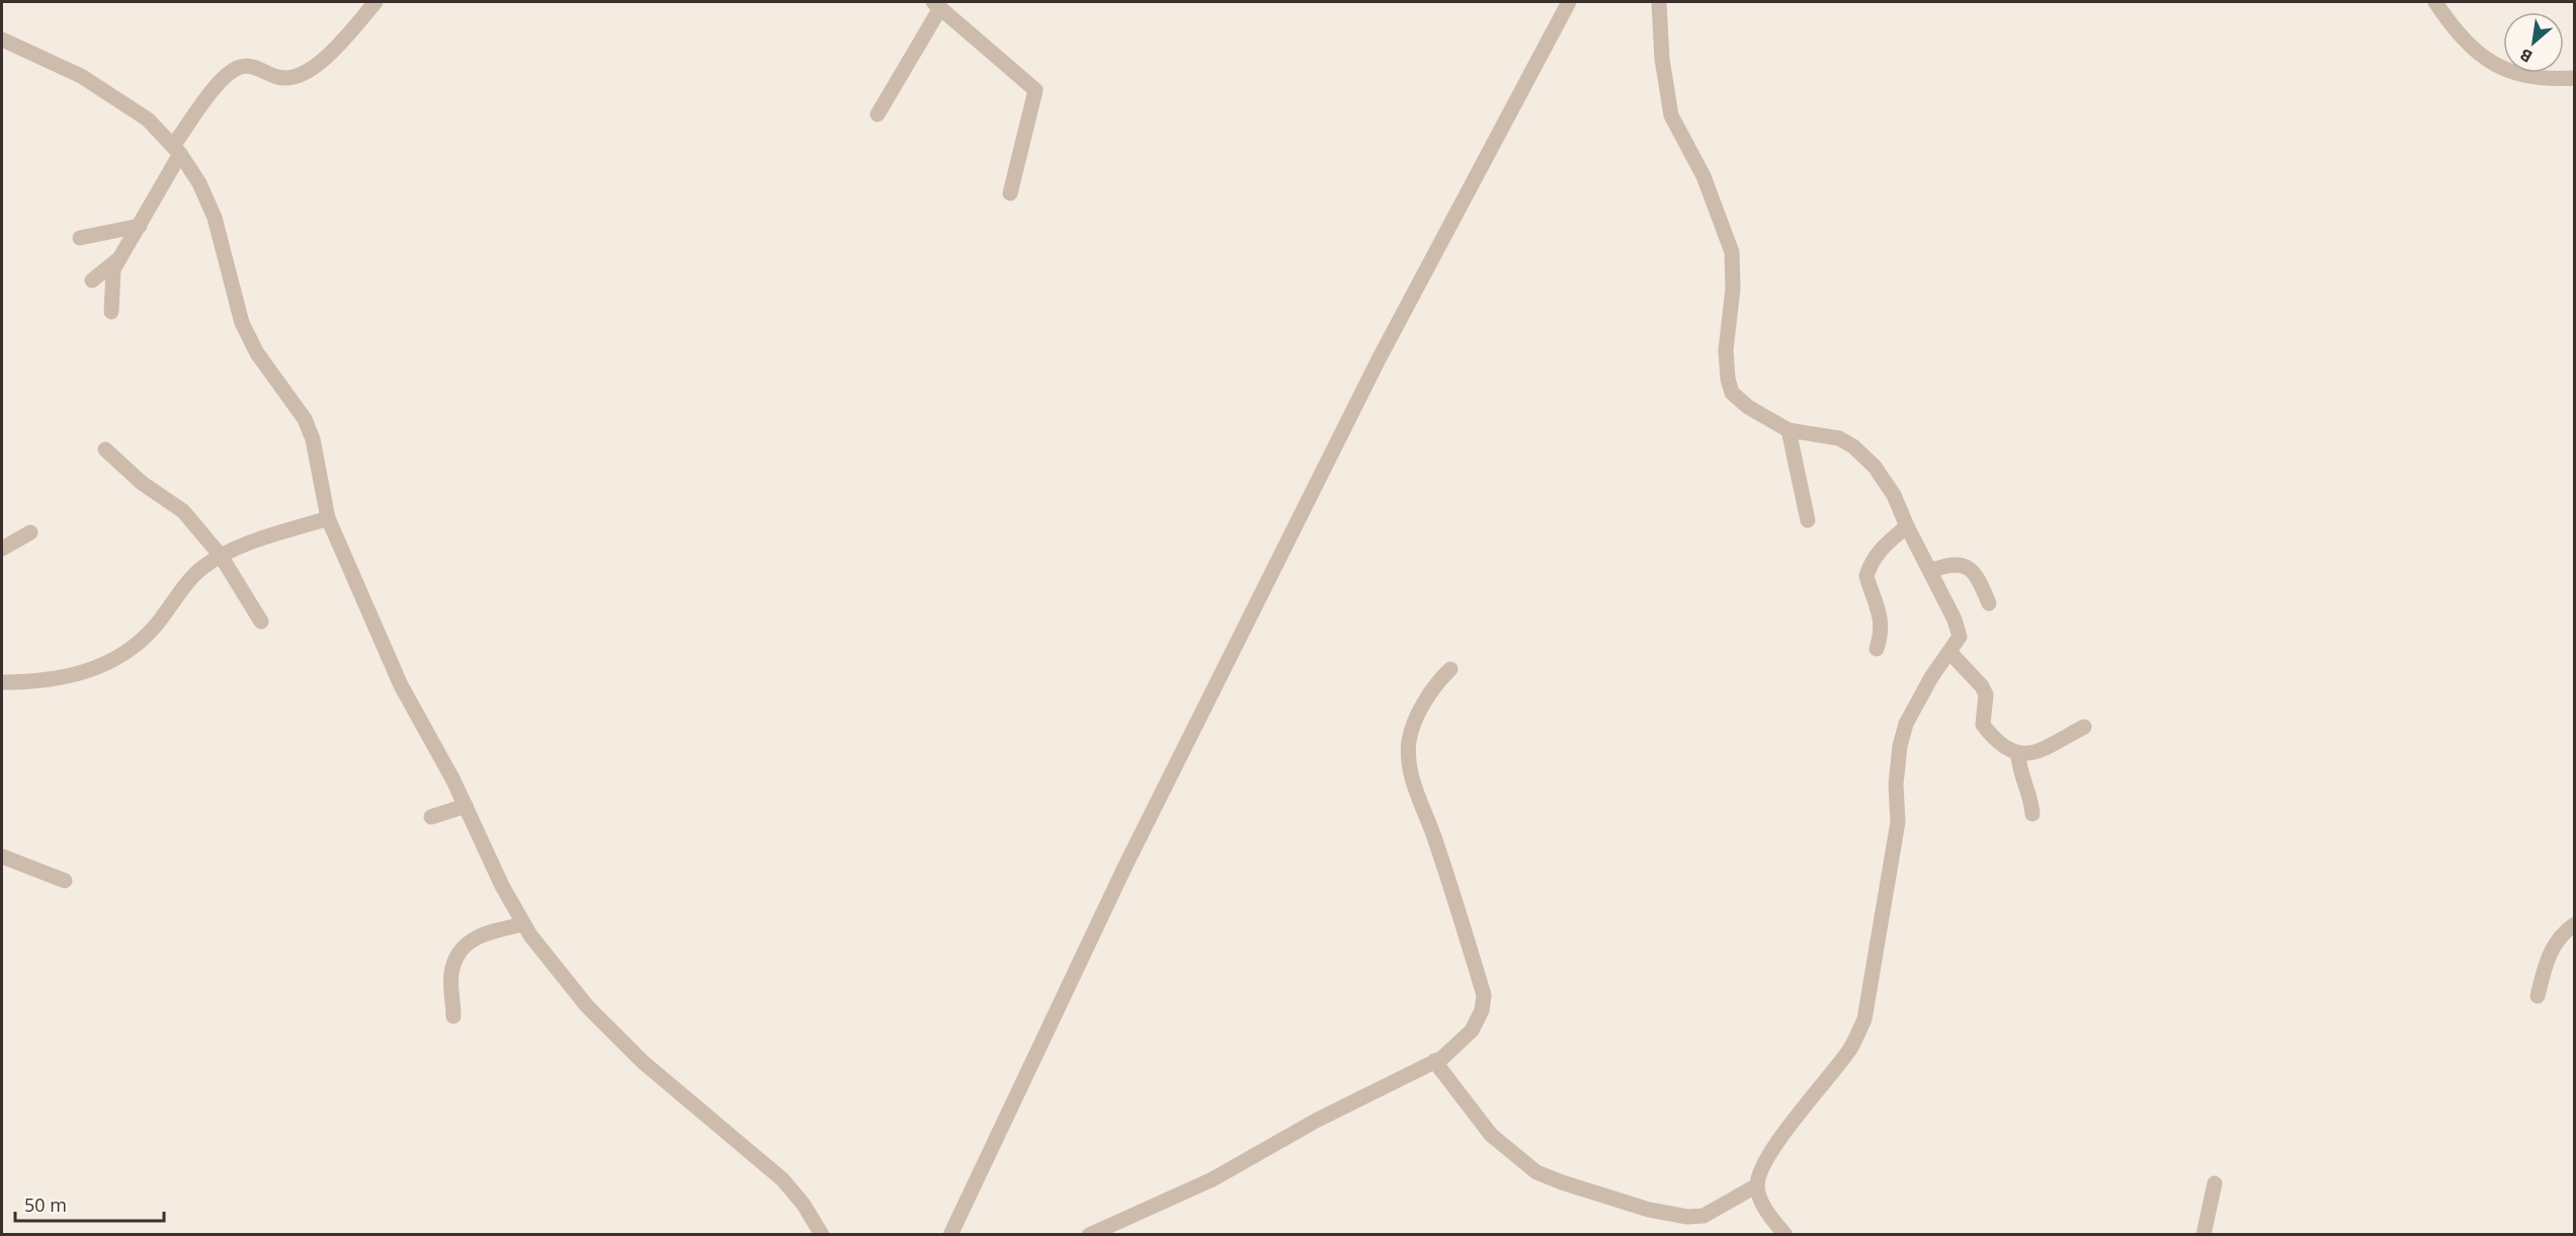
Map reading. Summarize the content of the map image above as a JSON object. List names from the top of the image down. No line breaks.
{"scale_bar":"50 m","north":"bottom left"}
